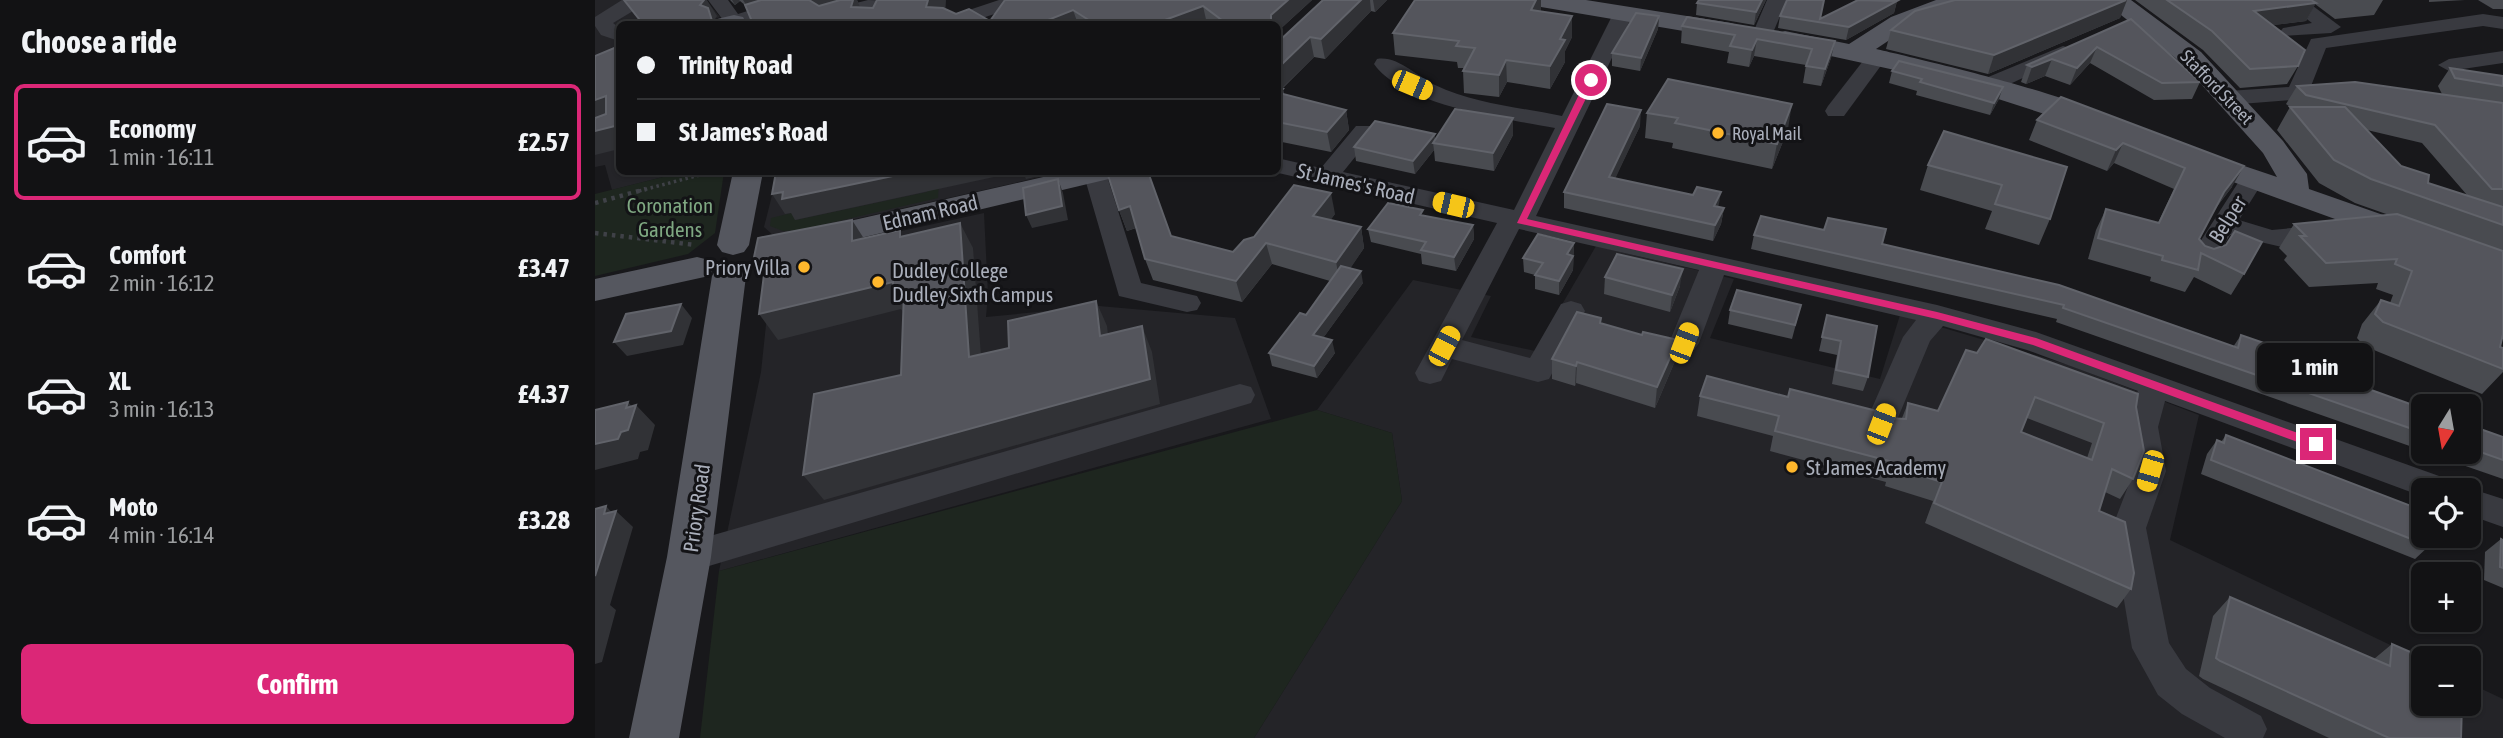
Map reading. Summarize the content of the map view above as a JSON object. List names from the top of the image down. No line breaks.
{"streets":{"main road":["Stafford Street","Ednam Road","Priory Road"],"street":["St James's Road","Belper"]},"parks":["Coronation Gardens"],"places":["Royal Mail","Priory Villa","Dudley College Dudley Sixth Campus","St James Academy"],"north":"bottom","page":{"heading":"Choose a ride","banner":["Trinity Road","St James's Road"],"list":[{"name":"Economy","note":"1 min · 16:11","value":"£2.57"},{"name":"Comfort","note":"2 min · 16:12","value":"£3.47"},{"name":"XL","note":"3 min · 16:13","value":"£4.37"},{"name":"Moto","note":"4 min · 16:14","value":"£3.28"}],"bubble":"1 min","map_buttons":["+","−"],"buttons":"Confirm"}}
